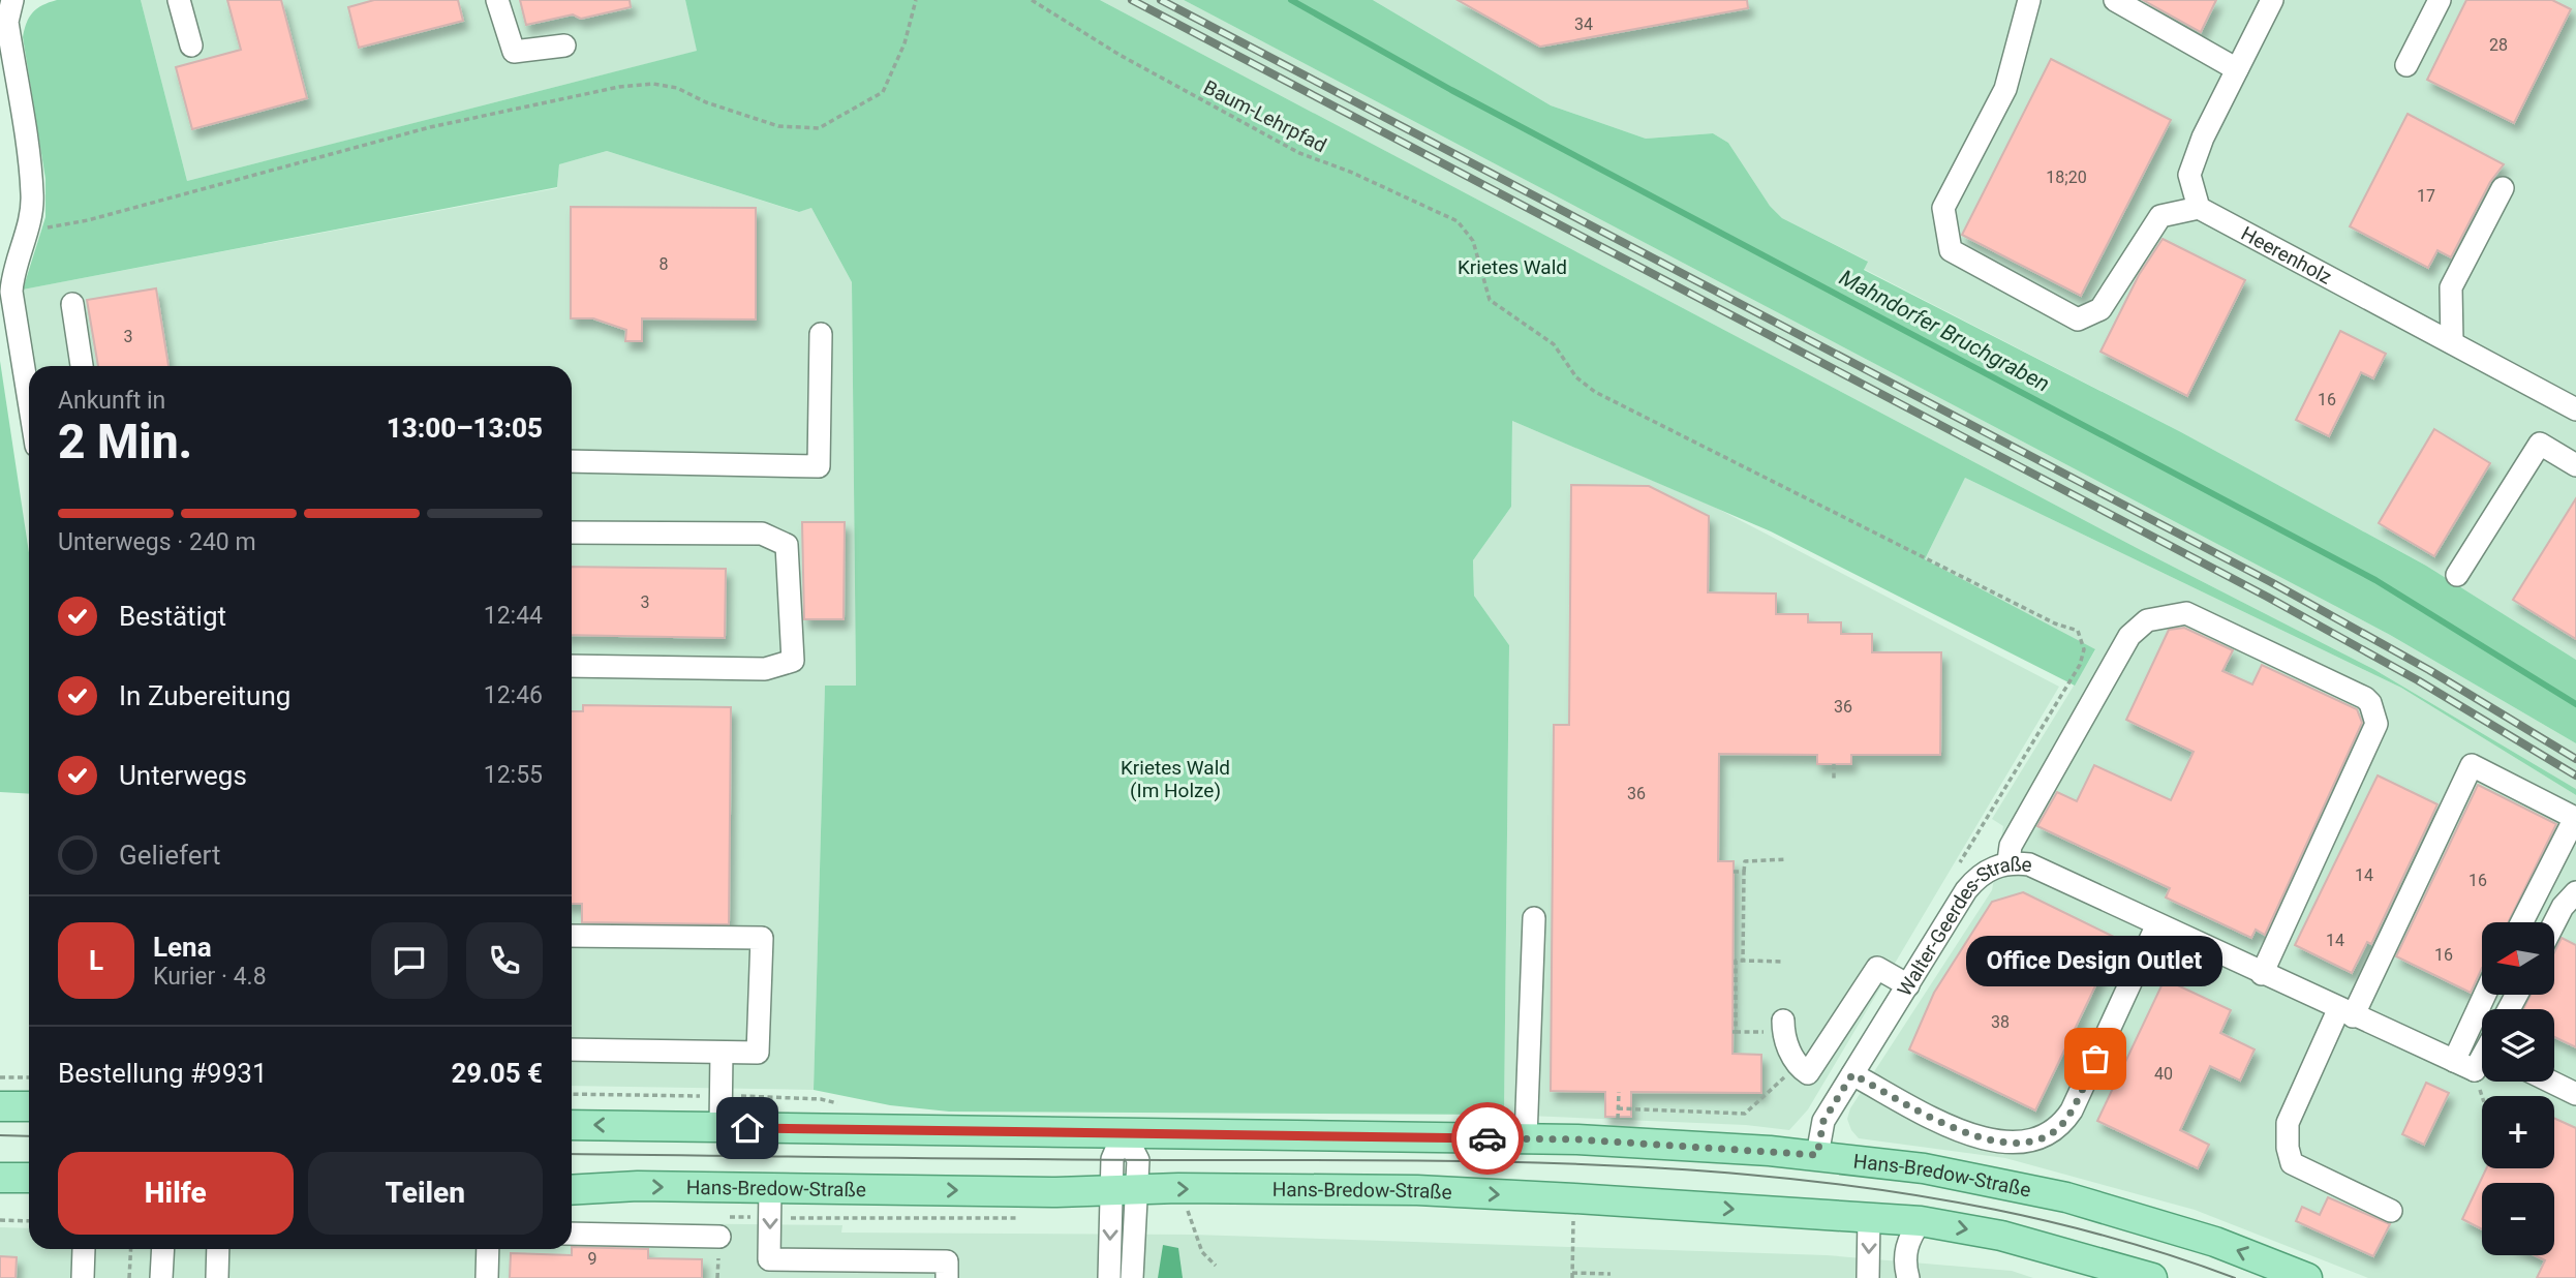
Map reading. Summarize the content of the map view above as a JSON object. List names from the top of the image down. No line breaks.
{"streets":{"main road":["Hans-Bredow-Straße"],"street":["Heerenholz","Walter-Geerdes-Straße"],"path":["Baum-Lehrpfad"]},"crossings":[["Walter-Geerdes-Straße","Hans-Bredow-Straße"]],"water":["Mahndorfer Bruchgraben"],"parks":["Krietes Wald","Krietes Wald (Im Holze)"],"places":["Office Design Outlet"],"house_numbers":["34","28","18;20","17","8","3","16","3","36","36","14","16","14","16","38","40","9"],"north":"left","page":{"heading":["2 Min.","Ankunft in","13:00–13:05"],"panel":["Lena","Kurier · 4.8","Bestellung #9931","29.05 €"],"bar":"Unterwegs · 240 m","list":[["Bestätigt","12:44"],["In Zubereitung","12:46"],["Unterwegs","12:55"],"Geliefert"],"map_buttons":["+","−"],"round":"L","bubble":"Office Design Outlet","buttons":["Hilfe","Teilen"]}}
